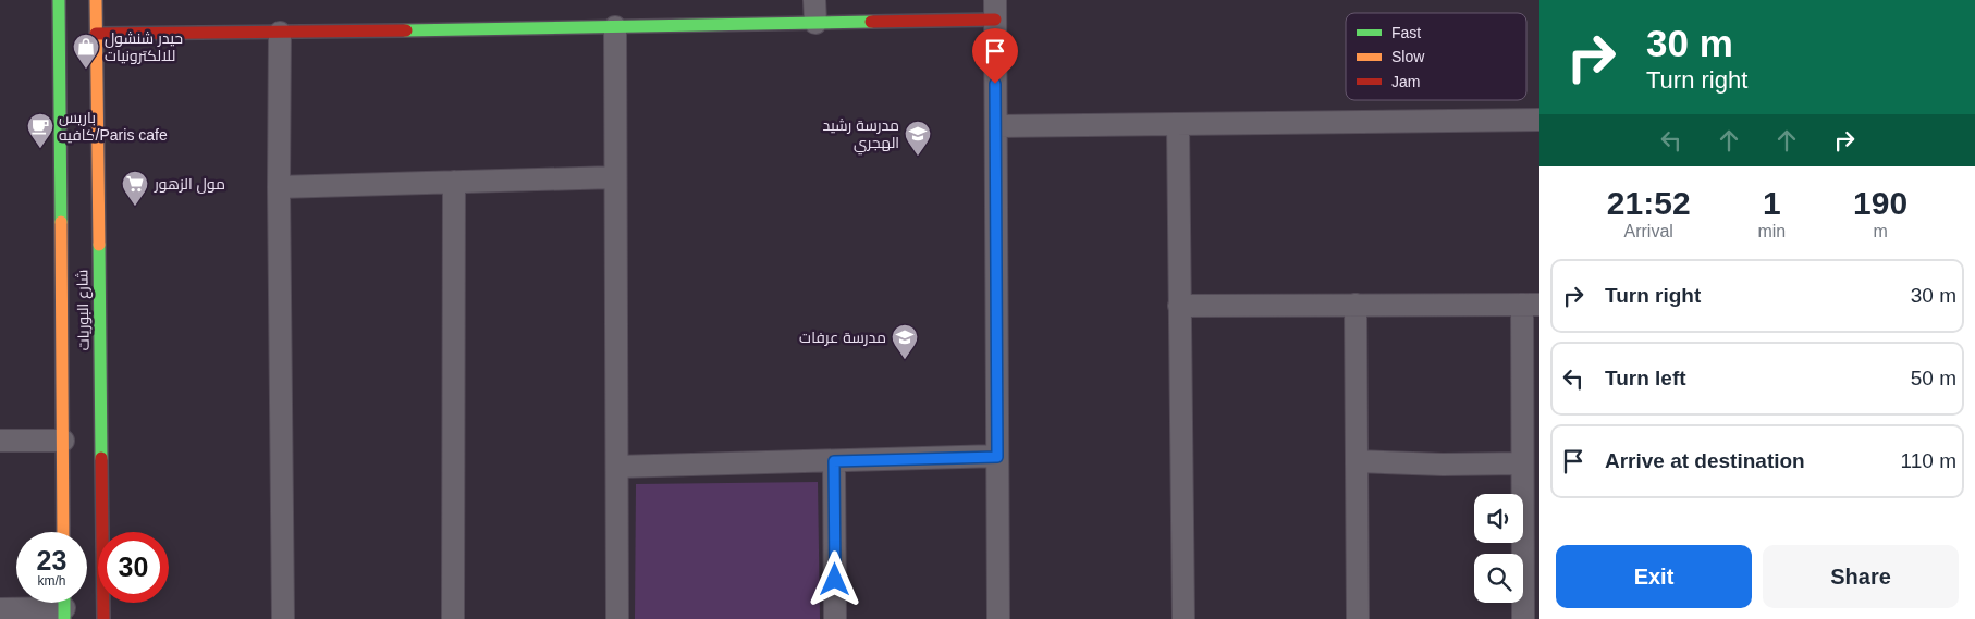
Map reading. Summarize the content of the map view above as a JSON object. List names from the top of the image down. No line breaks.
{"streets":{"street":["شارع البوريات"]},"places":{"shop":["حيدر شنشول للالكترونيات"],"cafe":["باريس كافيه/Paris cafe"],"school or university":["مدرسة رشيد الهجري","مدرسة عرفات"],"supermarket":["مول الزهور"]},"legend":["Fast","Slow","Jam"],"page":{"turn":["30 m","Turn right"],"eta":["21:52","Arrival","1","min","190","m"],"list":[{"name":"Turn right","value":"30 m"},{"name":"Turn left","value":"50 m"},{"name":"Arrive at destination","value":"110 m"}],"speed":"23 km/h","limit":"30","buttons":["Exit","Share"]}}
